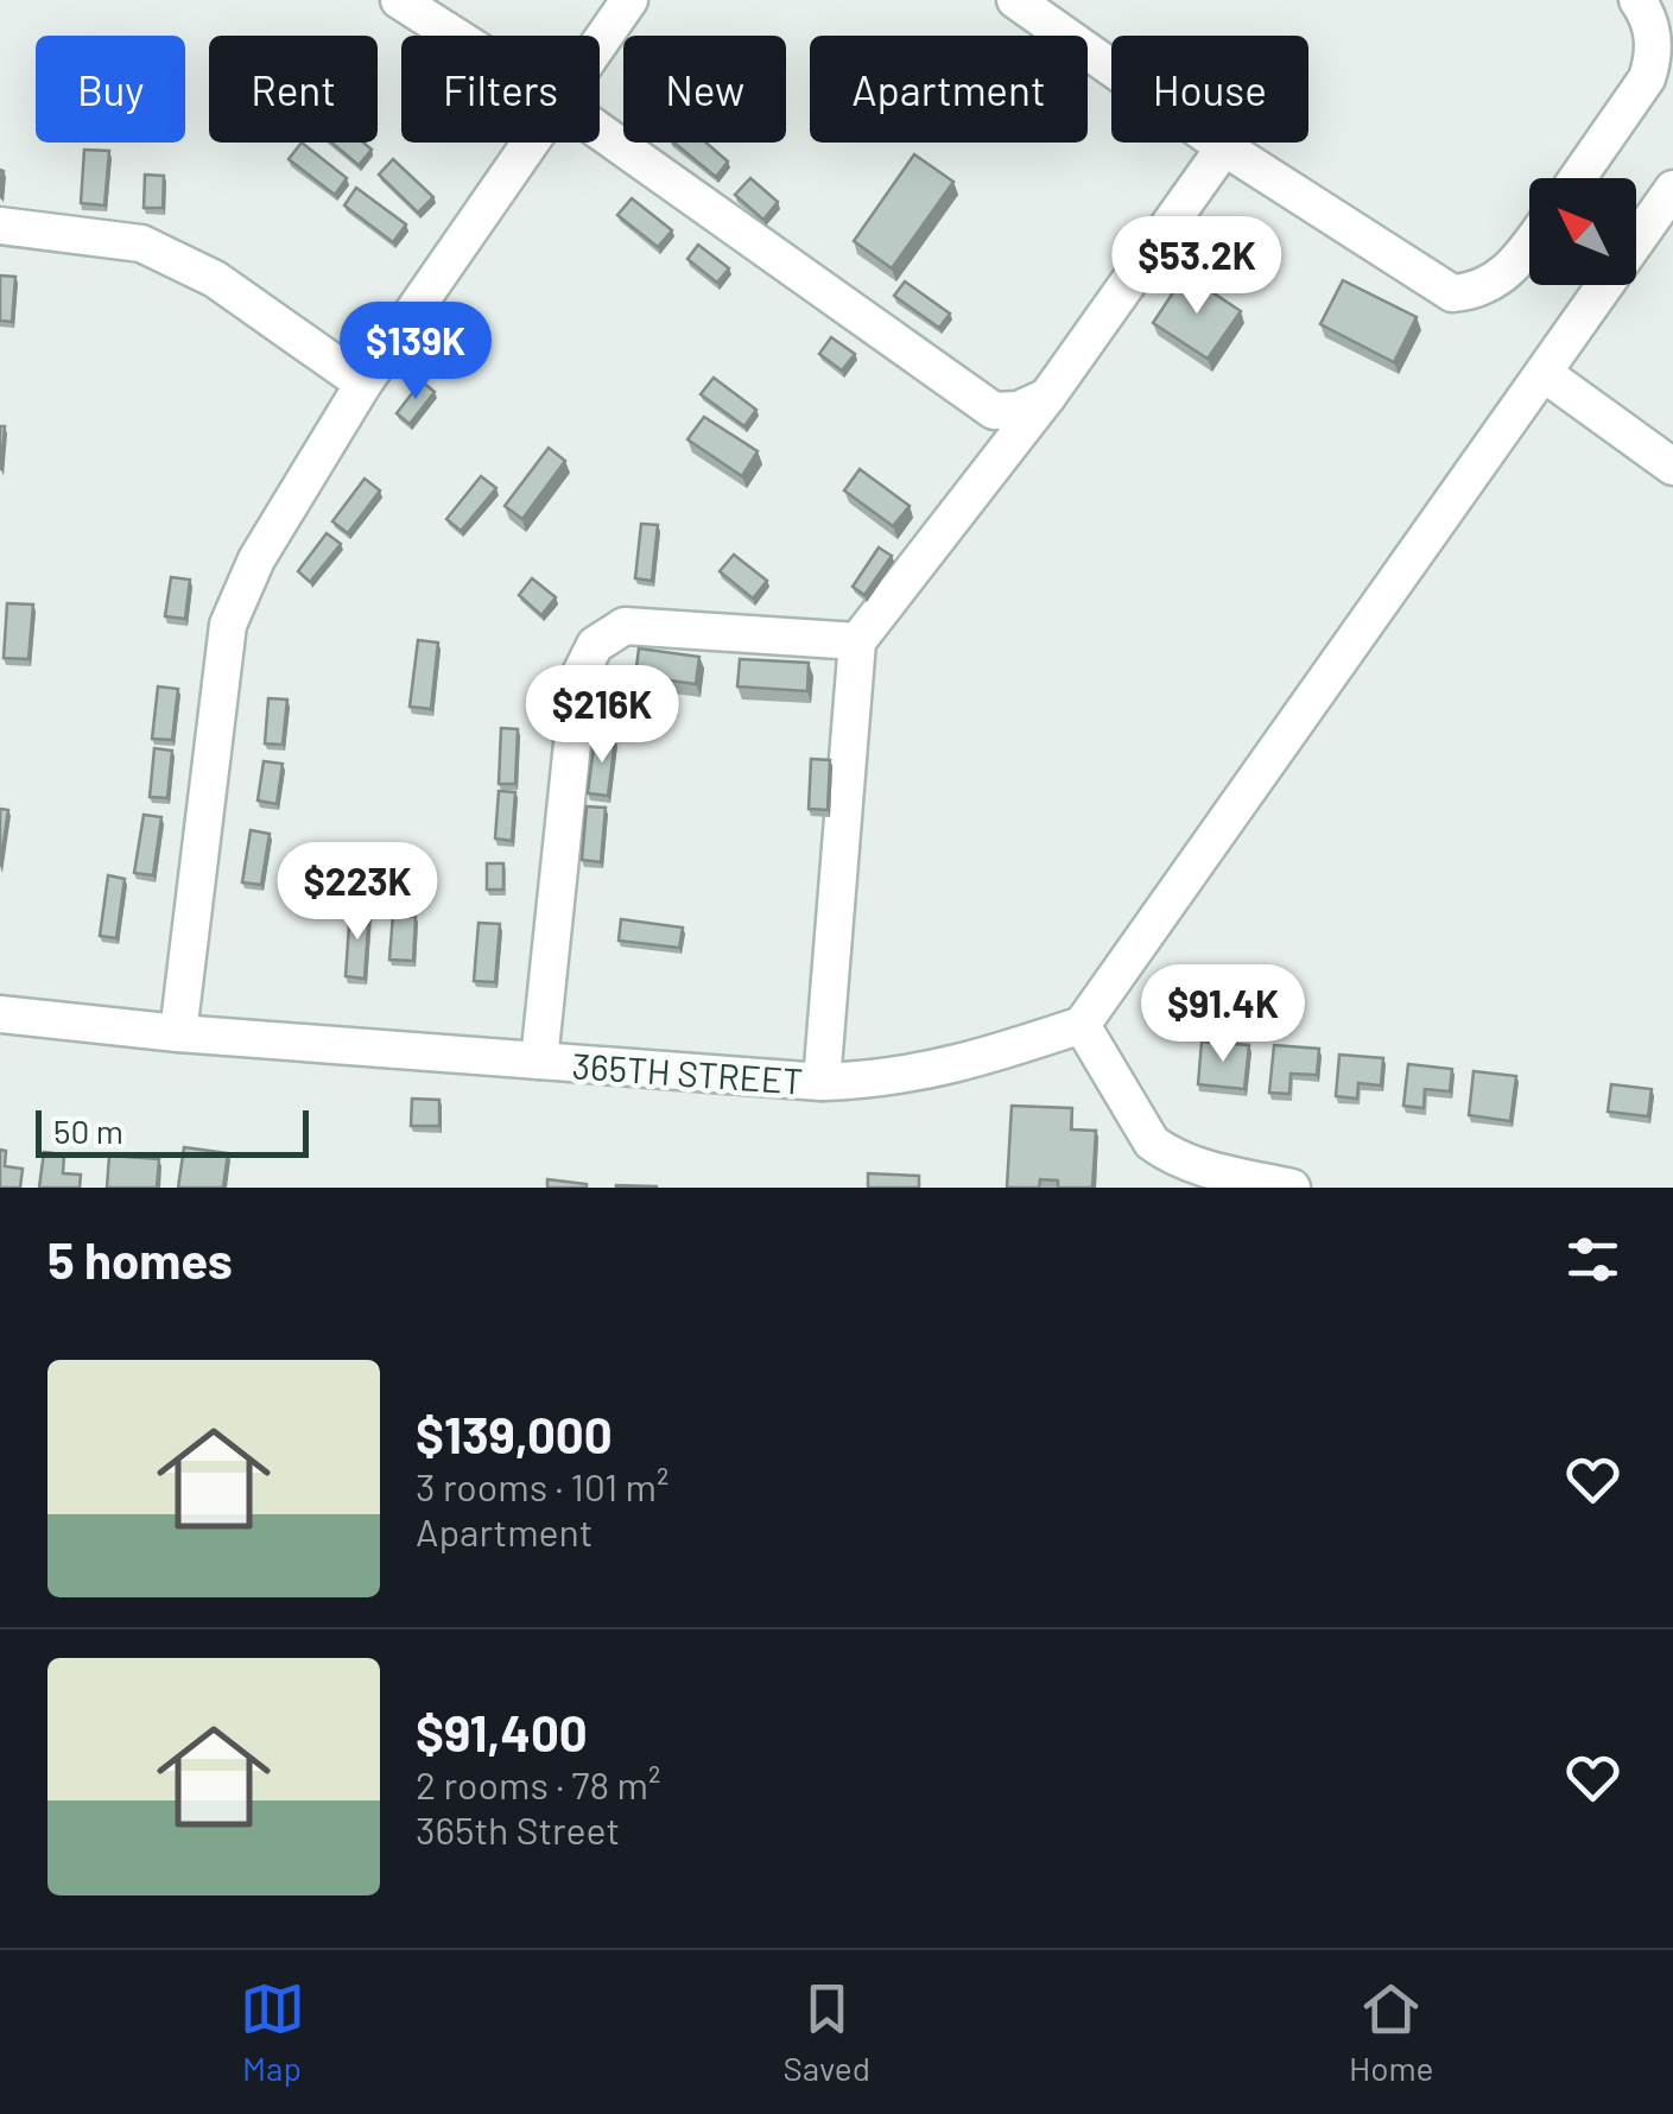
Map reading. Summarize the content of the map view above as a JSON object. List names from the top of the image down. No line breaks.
{"streets":{"street":["365TH STREET"]},"scale_bar":"50 m","north":"top left","page":{"chip":["Buy","Rent","Filters","New","Apartment","House"],"price":["$53.2K","$139K","$216K","$223K","$91.4K"],"scale":"50 m","heading":"5 homes","list":[{"name":"$139,000","note":"3 rooms · 101 m² · Apartment"},{"name":"$91,400","note":"2 rooms · 78 m² · 365th Street"}],"tabs":["Map","Saved","Home"]}}
